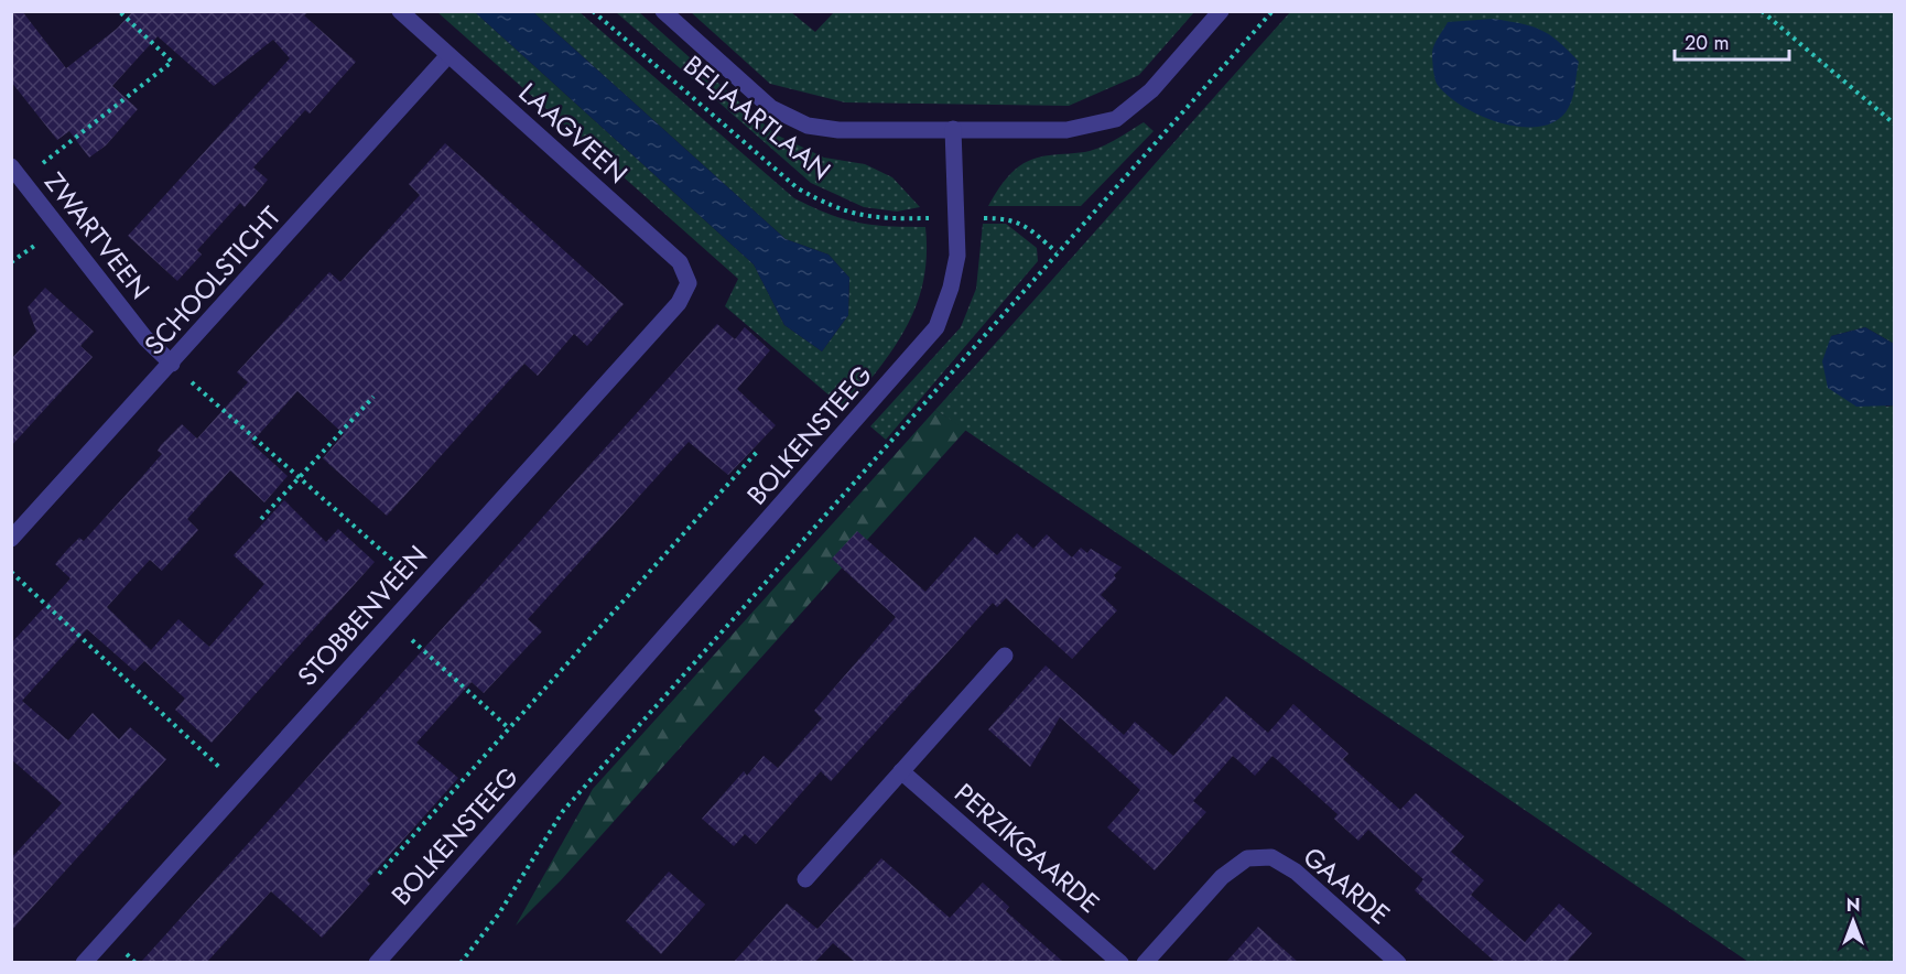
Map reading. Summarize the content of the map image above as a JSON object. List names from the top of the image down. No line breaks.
{"streets":{"street":["BELJAARTLAAN","LAAGVEEN","ZWARTVEEN","SCHOOLSTICHT","BOLKENSTEEG","STOBBENVEEN","PERZIKGAARDE","GAARDE"]},"crossings":[["BELJAARTLAAN","BOLKENSTEEG"],["LAAGVEEN","SCHOOLSTICHT"],["LAAGVEEN","STOBBENVEEN"],["ZWARTVEEN","SCHOOLSTICHT"]],"scale_bar":"20 m","north":"top"}
